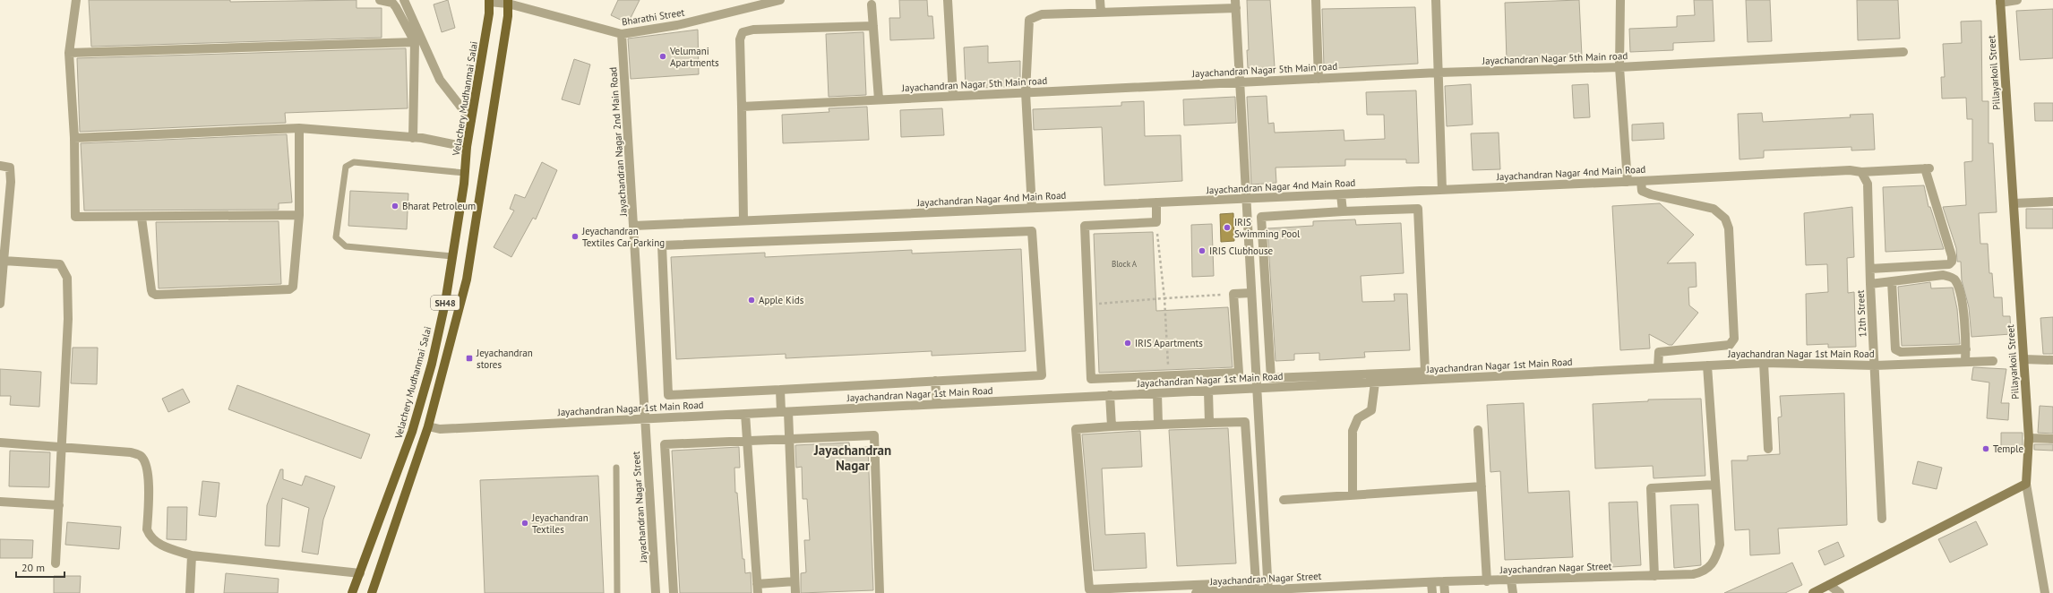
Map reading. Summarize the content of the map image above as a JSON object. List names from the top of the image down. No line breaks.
{"streets":{"main road":["Velachery Mudhanmai Salai","SH48"],"street":["Bharathi Street","Jayachandran Nagar 5th Main road","Pillayarkoil Street","Jayachandran Nagar 2nd Main Road","Jayachandran Nagar 4nd Main Road","12th Street","Jayachandran Nagar 1st Main Road","Jayachandran Nagar Street"]},"crossings":[["Bharathi Street","Velachery Mudhanmai Salai"],["Bharathi Street","Jayachandran Nagar 2nd Main Road"],["Bharathi Street","SH48"],["Jayachandran Nagar 2nd Main Road","Jayachandran Nagar 4nd Main Road"],["Jayachandran Nagar 2nd Main Road","Jayachandran Nagar 1st Main Road"],["Jayachandran Nagar 2nd Main Road","Jayachandran Nagar Street"],["Jayachandran Nagar 4nd Main Road","12th Street"],["SH48","Jayachandran Nagar 1st Main Road"],["12th Street","Jayachandran Nagar 1st Main Road"],["Jayachandran Nagar 1st Main Road","Jayachandran Nagar Street"]],"districts":["Jayachandran Nagar"],"places":{"other":["Velumani Apartments","Bharat Petroleum","IRIS Swimming Pool","Jeyachandran Textiles Car Parking","IRIS Clubhouse","Apple Kids","IRIS Apartments","Temple","Jeyachandran Textiles"],"transit":["Jeyachandran stores"]},"house_numbers":["Block A"],"scale_bar":"20 m"}
